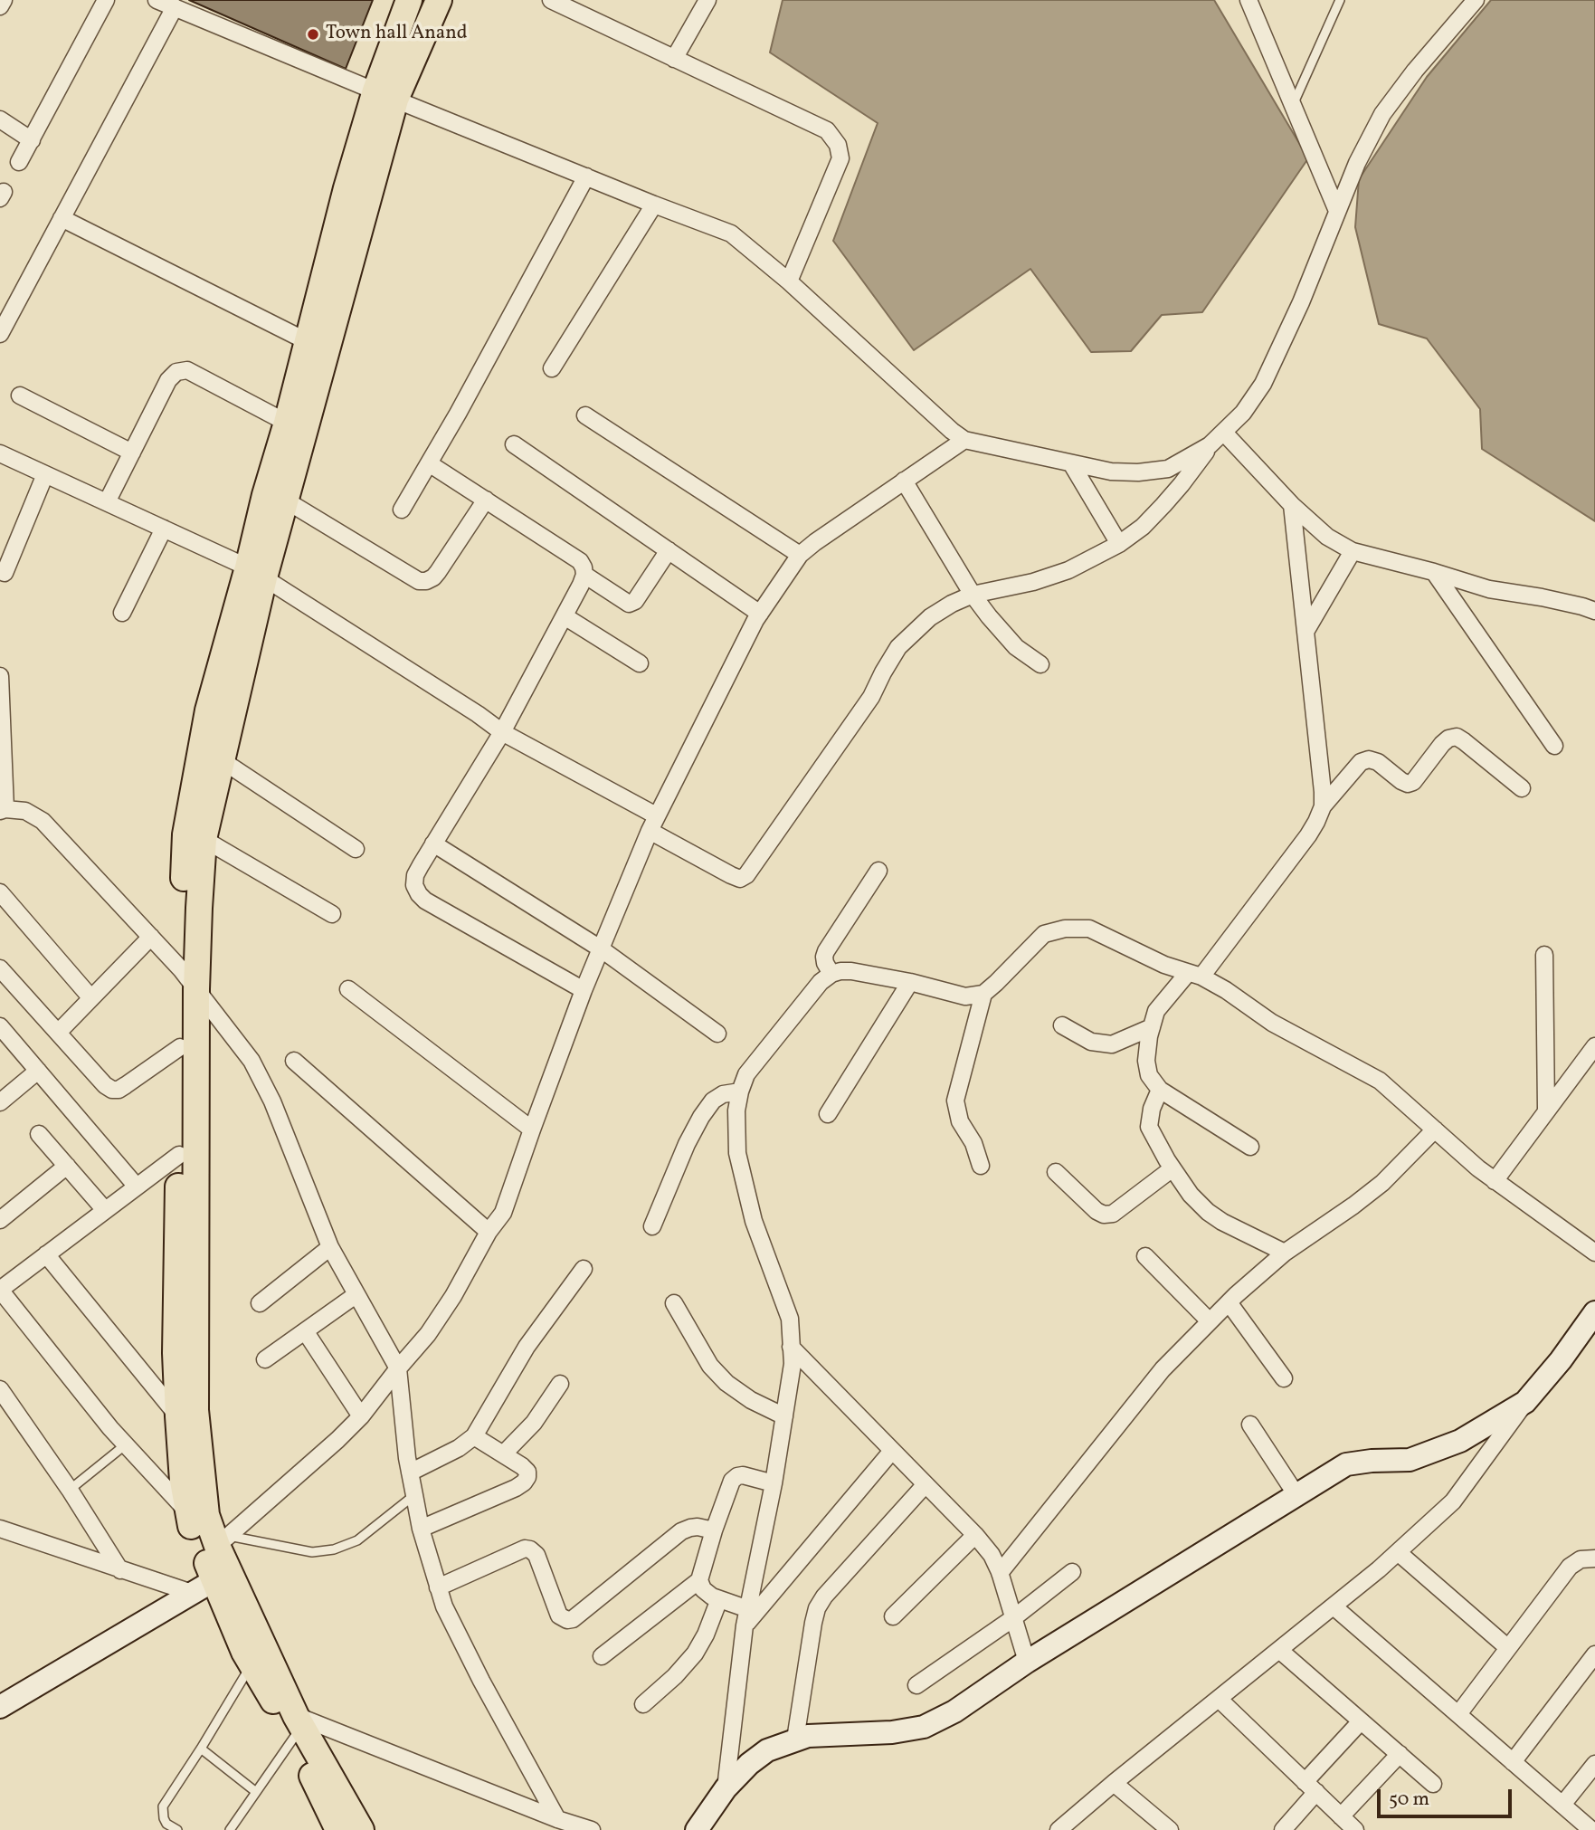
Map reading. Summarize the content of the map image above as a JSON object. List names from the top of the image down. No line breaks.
{"places":["Town hall Anand"],"scale_bar":"50 m"}
